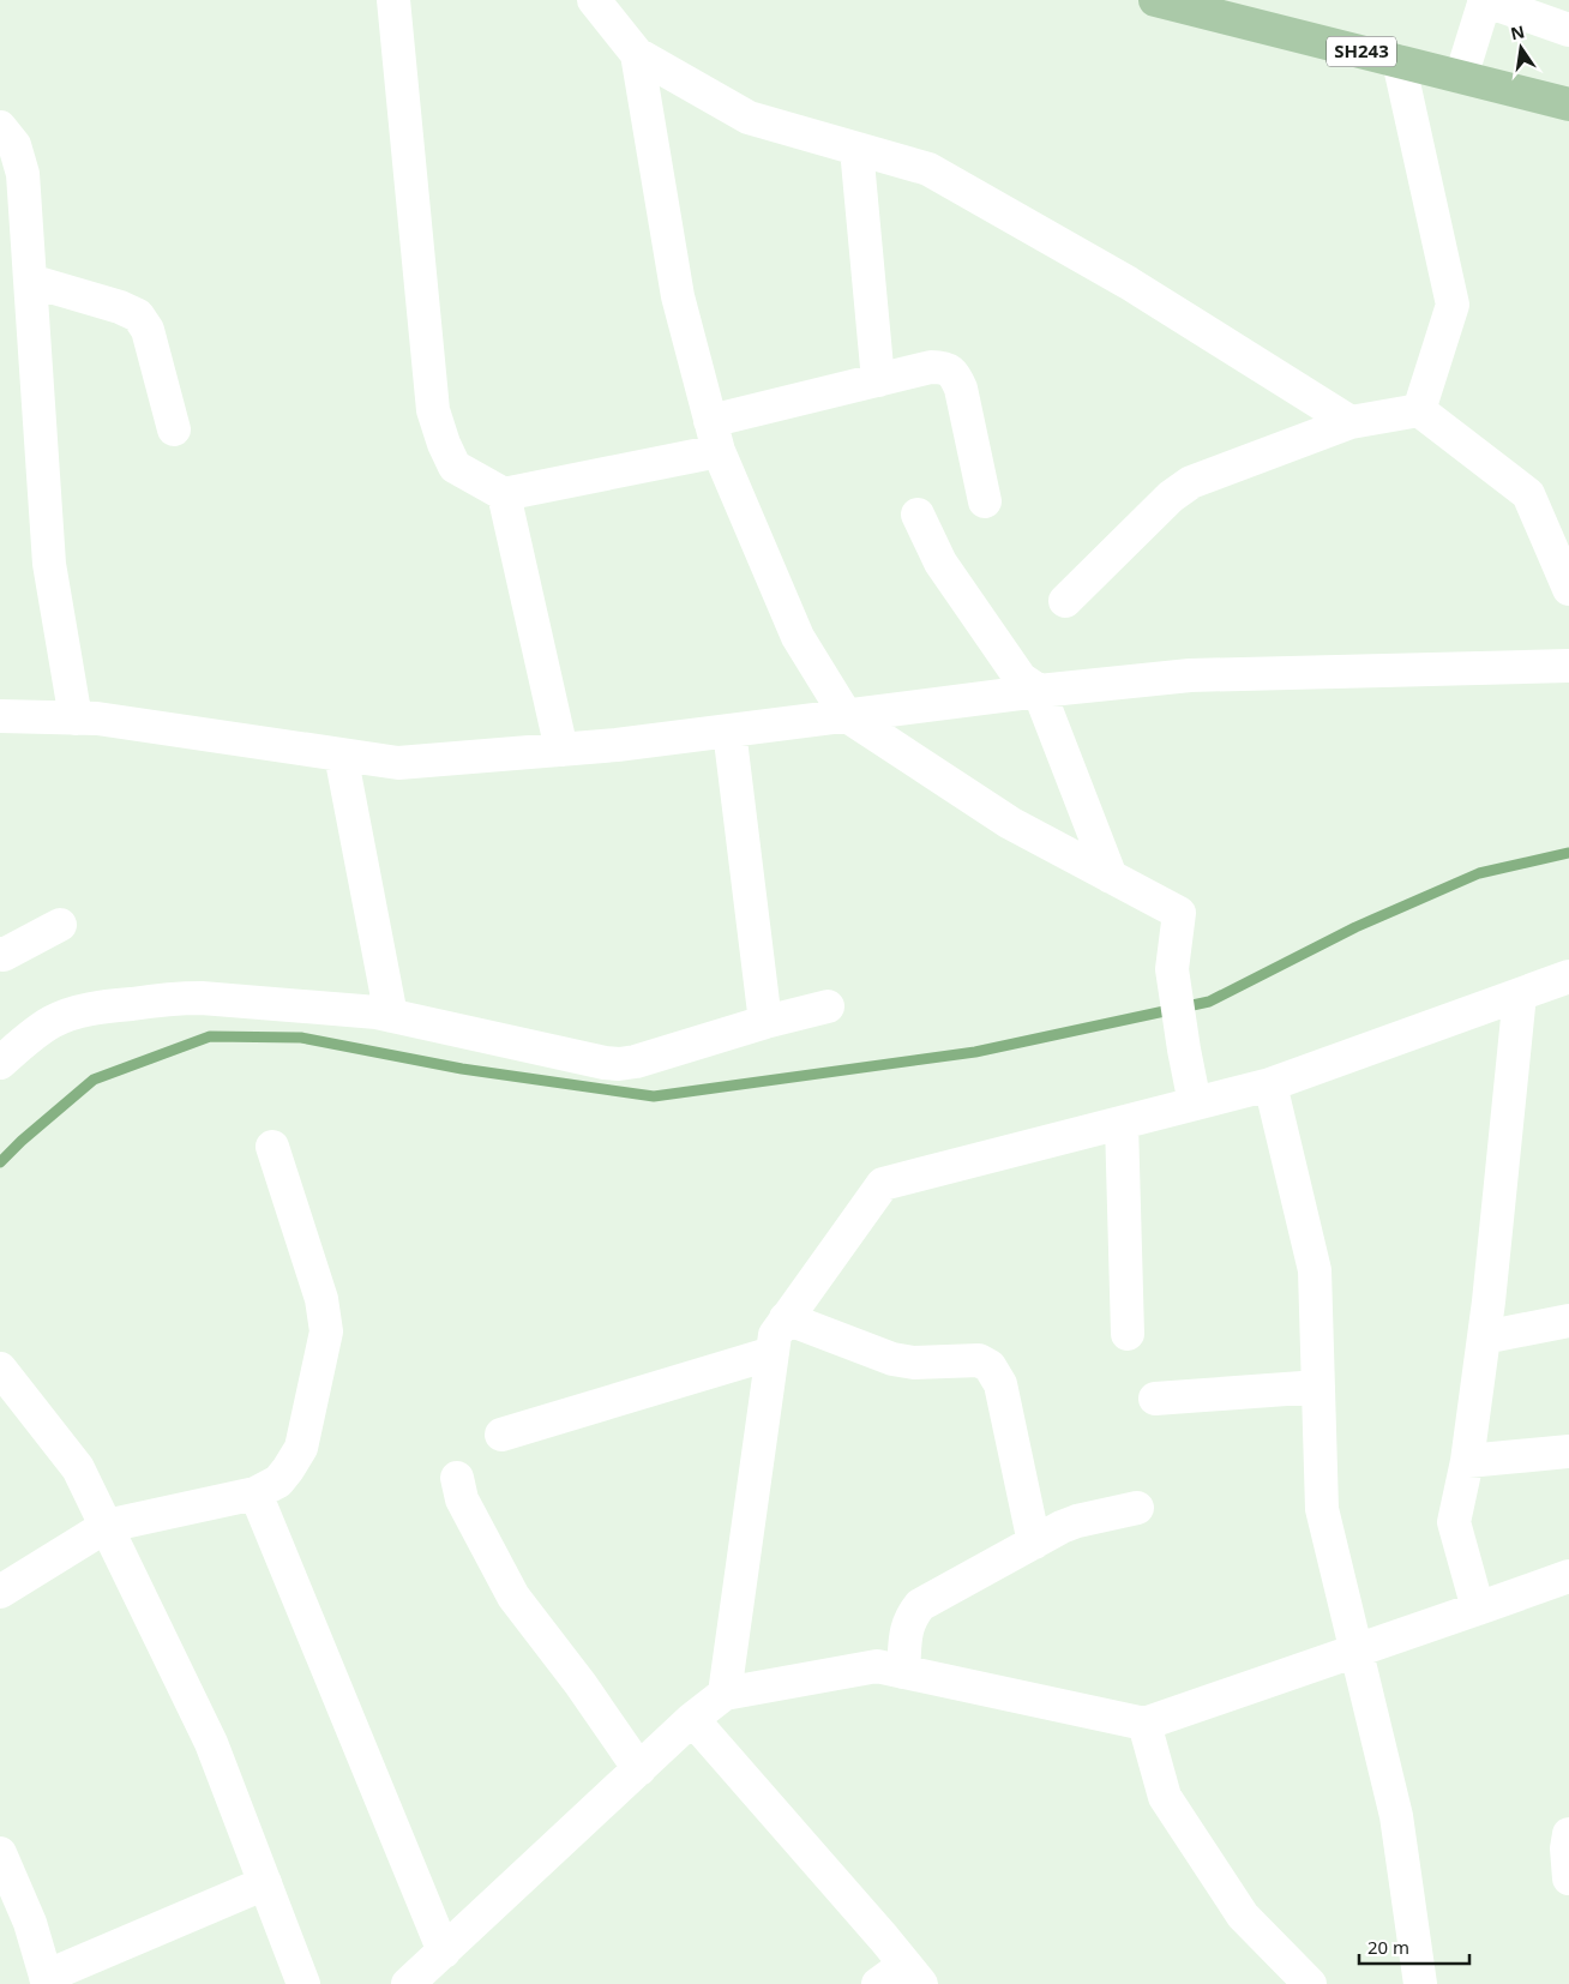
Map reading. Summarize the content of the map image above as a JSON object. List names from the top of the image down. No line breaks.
{"streets":{"main road":["SH243"]},"scale_bar":"20 m","north":"top"}
